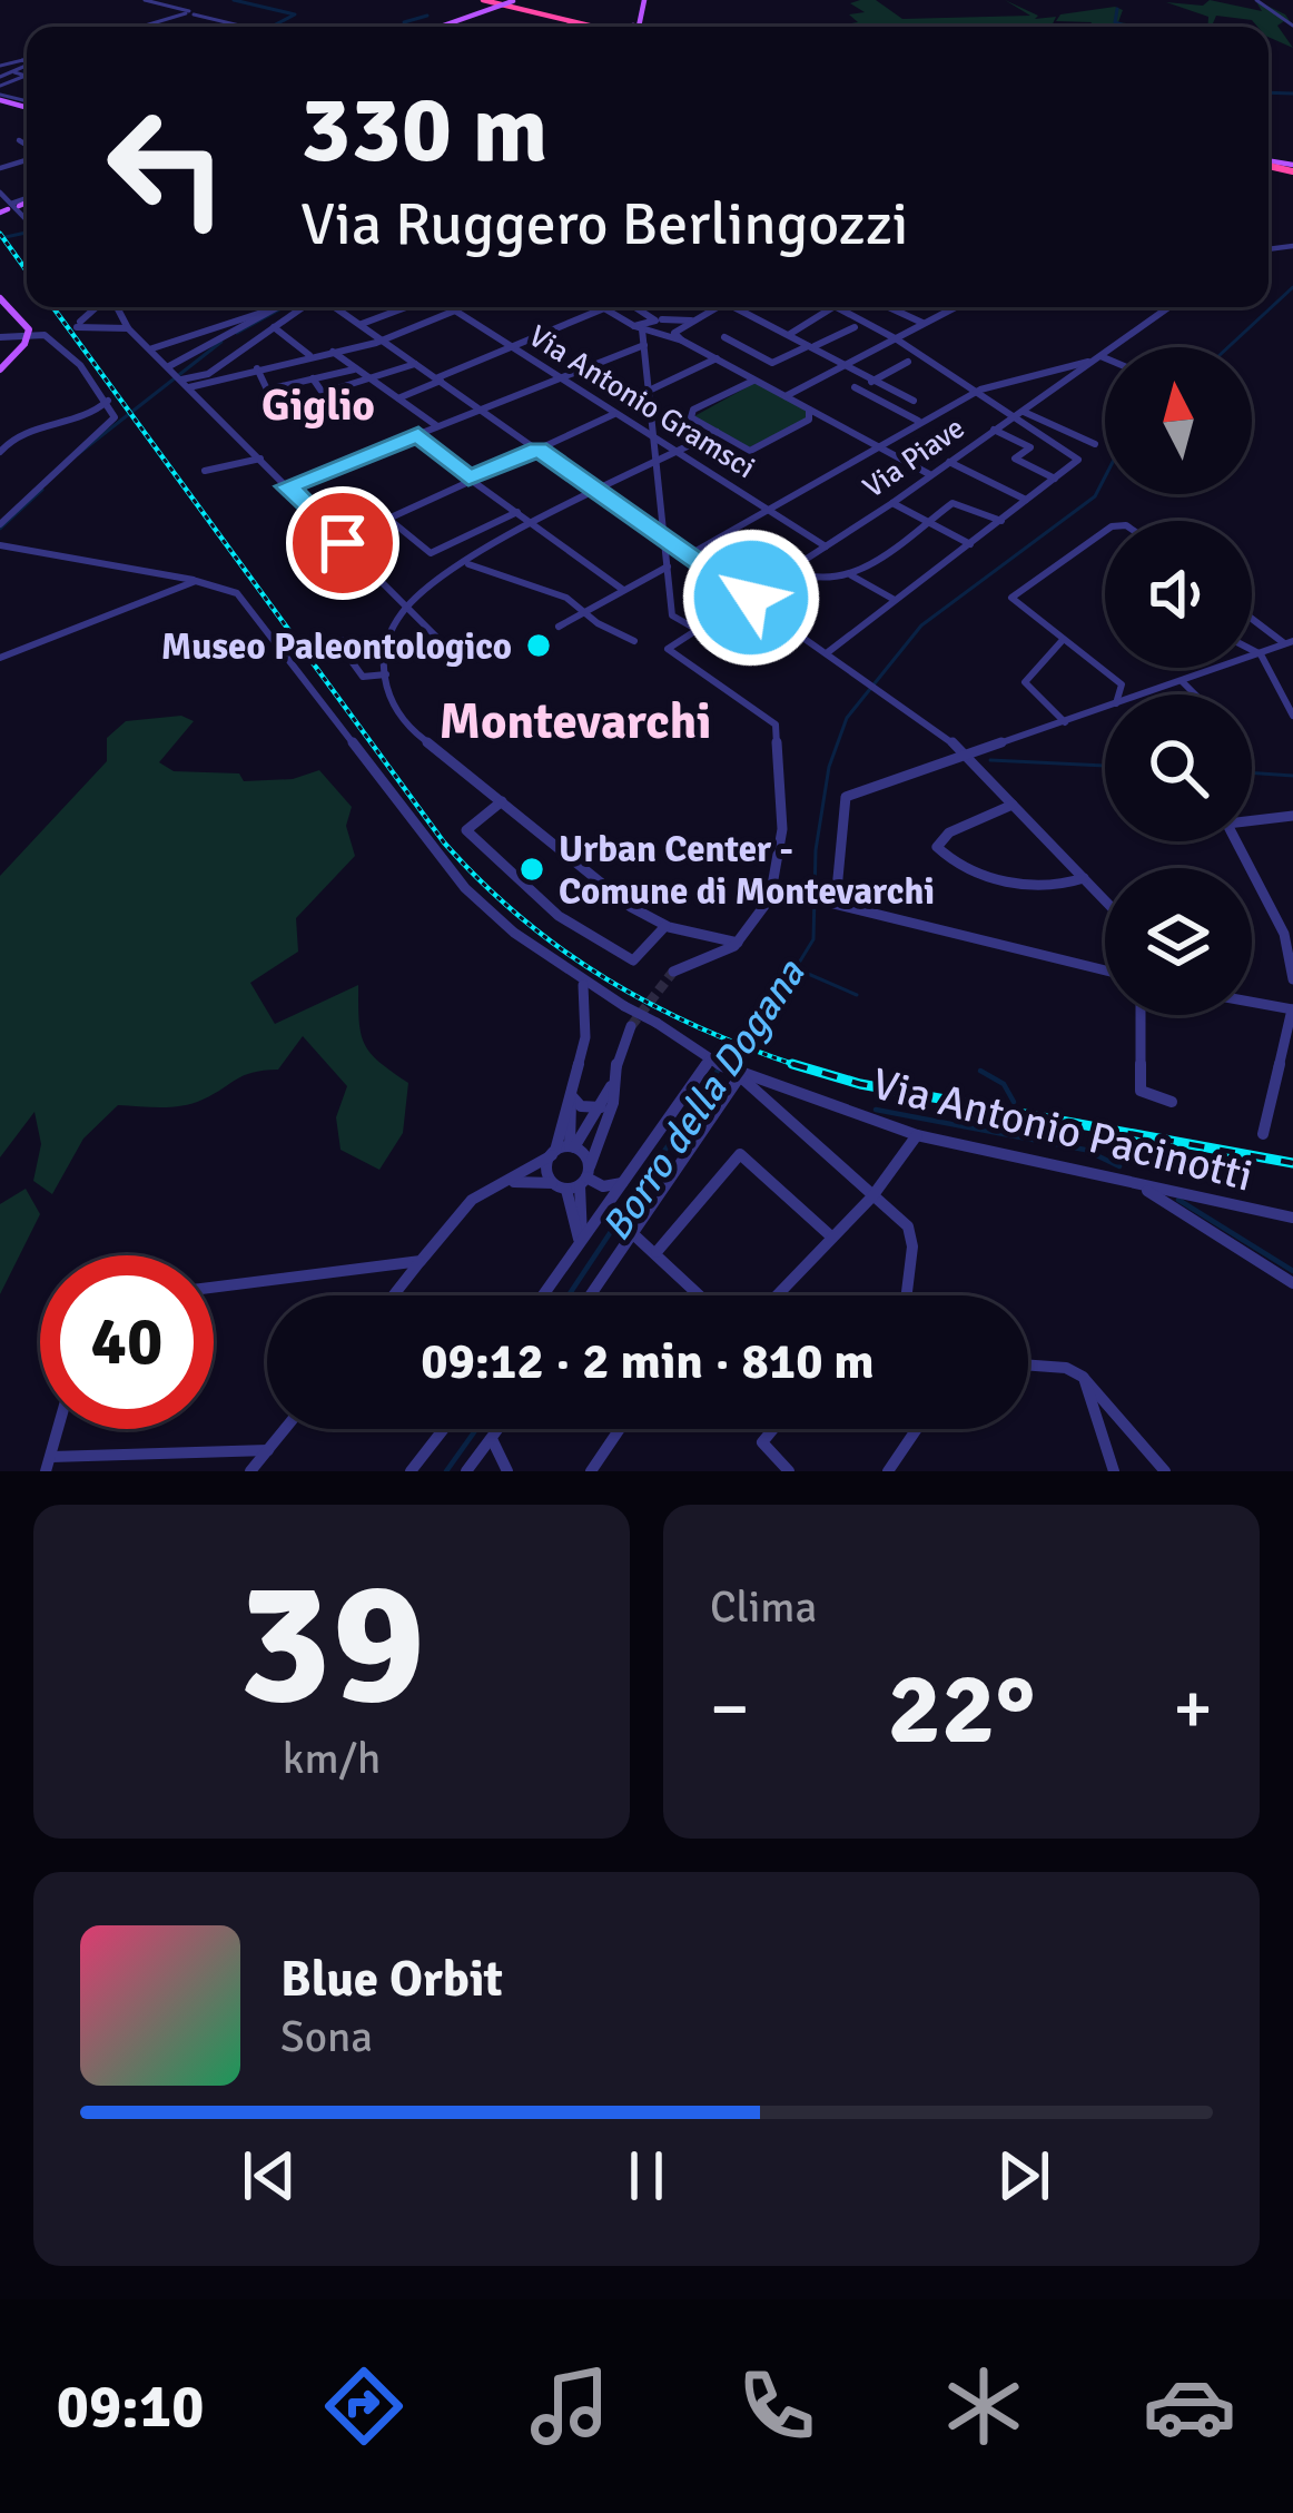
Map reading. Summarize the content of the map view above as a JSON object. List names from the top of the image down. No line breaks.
{"streets":{"street":["Via Antonio Gramsci","Via Piave","Via Antonio Pacinotti"]},"crossings":[["Via Antonio Gramsci","Via Piave"]],"districts":["Giglio","Montevarchi"],"water":["Borro della Dogana"],"places":["Museo Paleontologico","Urban Center - Comune di Montevarchi"],"north":"top","page":{"turn":["330 m","Via Ruggero Berlingozzi"],"limit":"40","trip":"09:12 · 2 min · 810 m","tile":[["39","km/h"],"Clima"],"heat":["−","22°","+"],"song":["Blue Orbit","Sona"],"tabs":"09:10"}}
